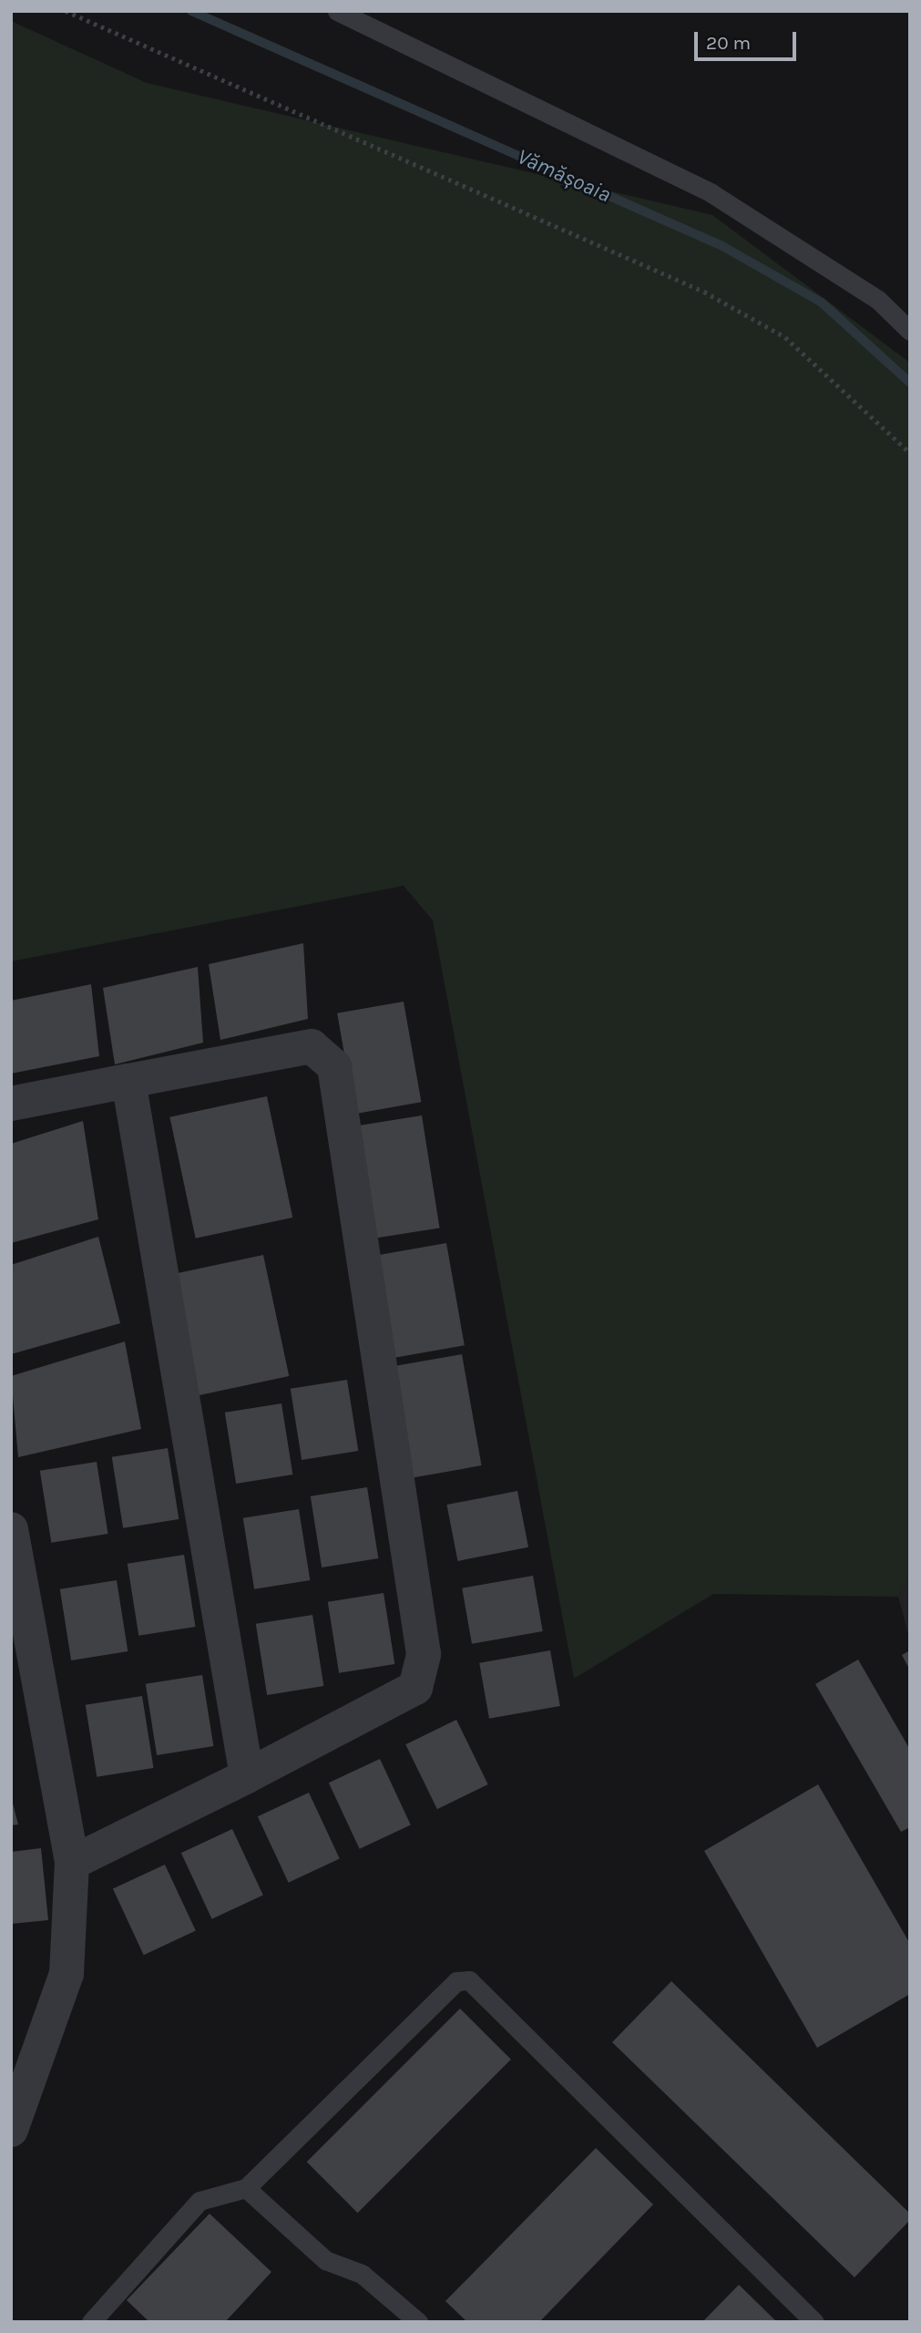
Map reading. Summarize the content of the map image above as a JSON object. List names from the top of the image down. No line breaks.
{"water":["Vămășoaia"],"scale_bar":"20 m"}
